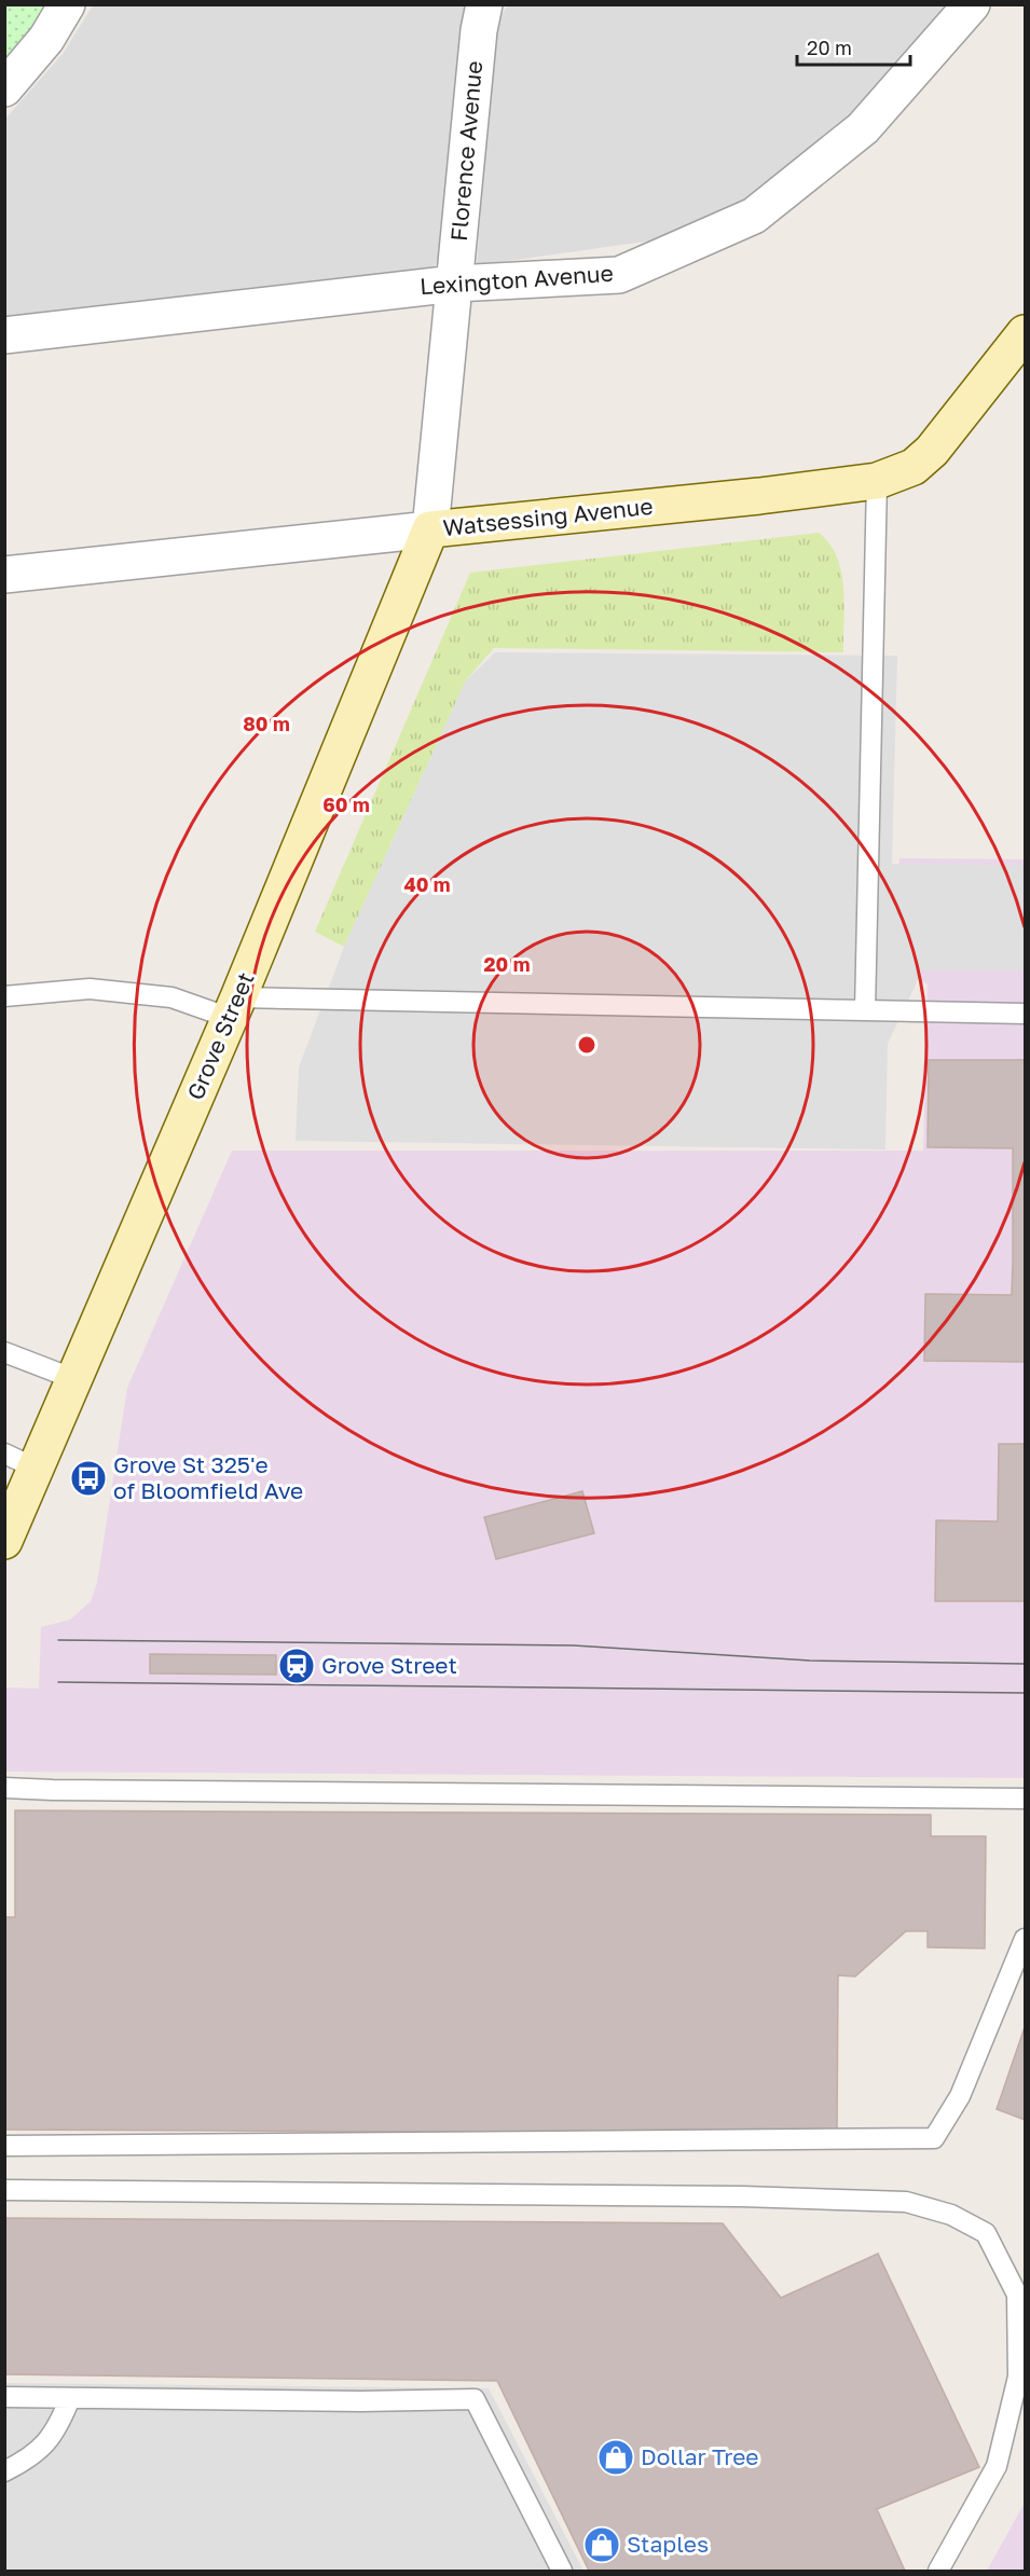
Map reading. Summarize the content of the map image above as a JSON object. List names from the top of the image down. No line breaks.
{"streets":{"main road":["Watsessing Avenue","Grove Street"],"street":["Florence Avenue","Lexington Avenue"]},"crossings":[["Florence Avenue","Lexington Avenue"],["Florence Avenue","Watsessing Avenue"],["Florence Avenue","Grove Street"],["Watsessing Avenue","Grove Street"]],"places":{"bus stop":["Grove St 325'e of Bloomfield Ave"],"station":["Grove Street"],"shop":["Dollar Tree","Staples"]},"scale_bar":"20 m","rings":["80 m","60 m","40 m","20 m"]}
